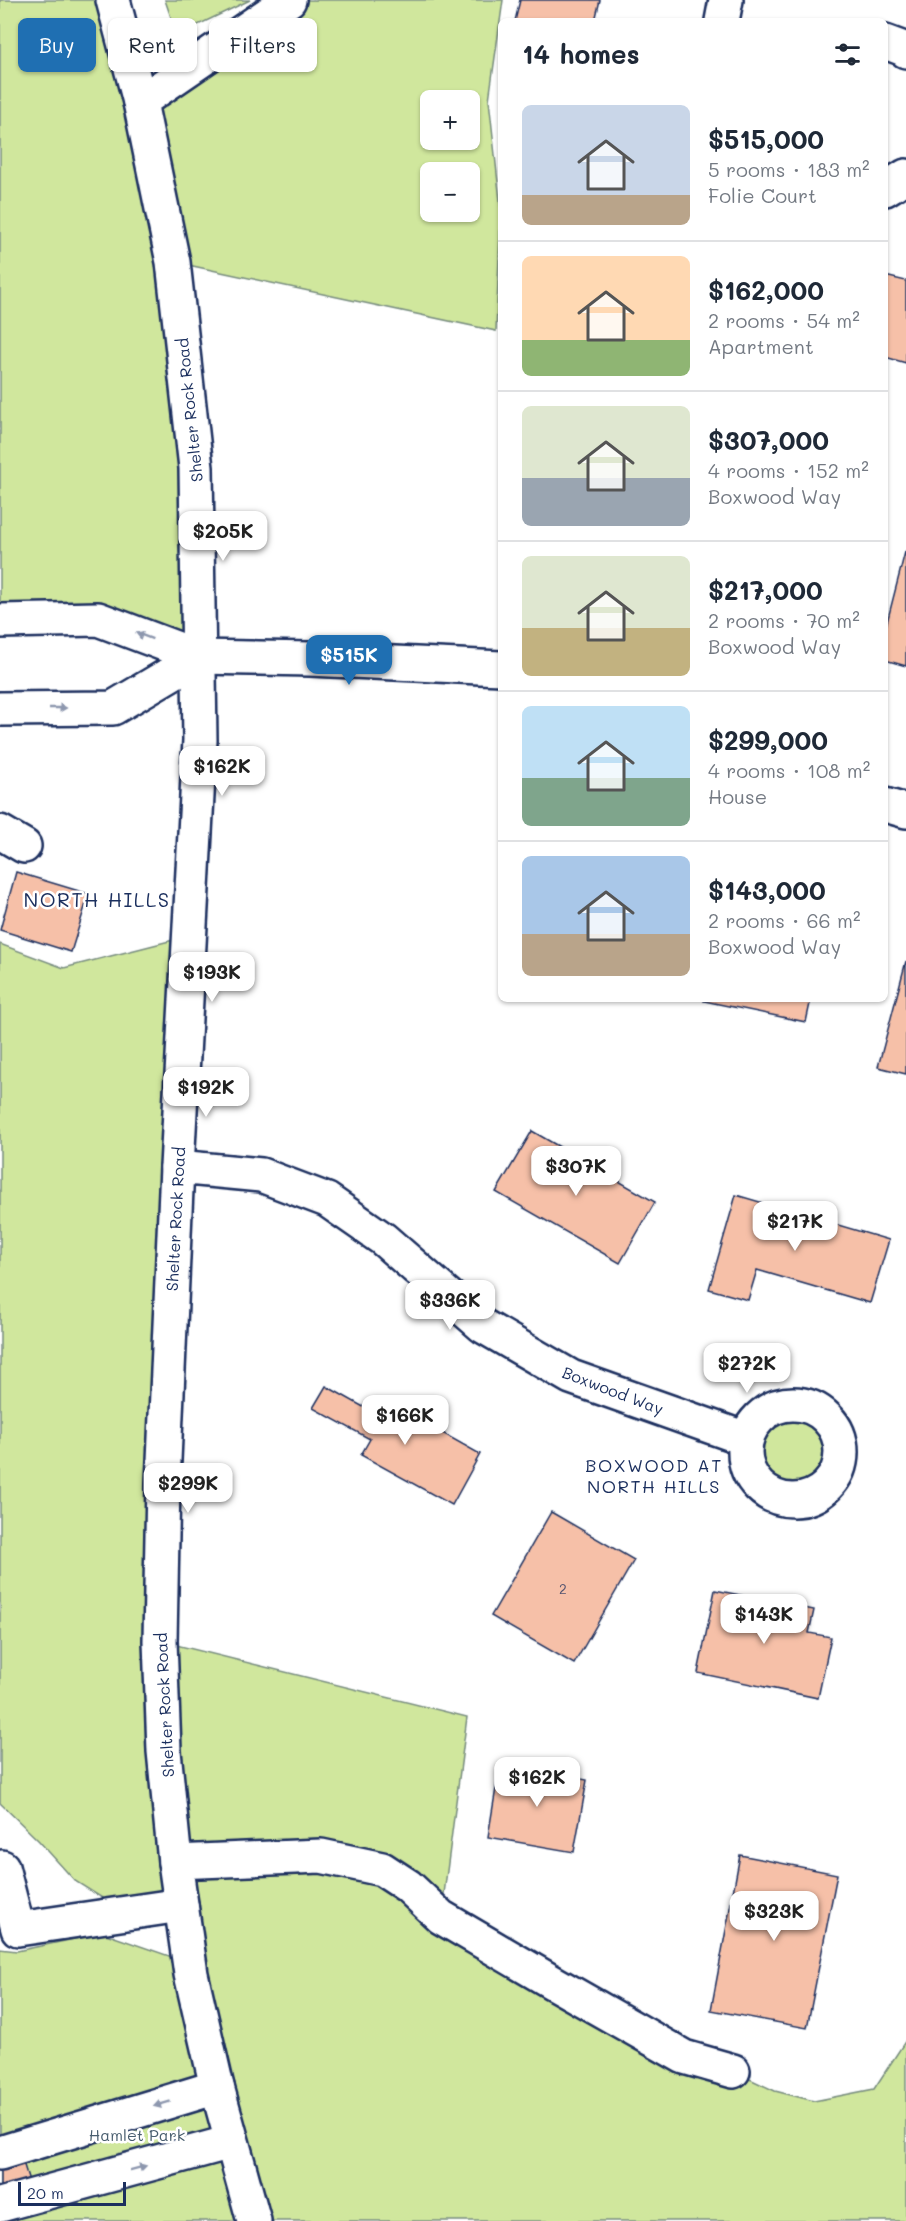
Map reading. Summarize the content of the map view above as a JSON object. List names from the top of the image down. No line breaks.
{"streets":{"main road":["Shelter Rock Road","Boxwood Way"]},"crossings":[["Shelter Rock Road","Boxwood Way"]],"districts":["NORTH HILLS","BOXWOOD AT NORTH HILLS"],"parks":["Hamlet Park"],"house_numbers":["2"],"scale_bar":"20 m","page":{"chip":["Buy","Rent","Filters"],"heading":"14 homes","map_buttons":["+","−"],"list":[{"name":"$515,000","note":"5 rooms · 183 m² · Folie Court"},{"name":"$162,000","note":"2 rooms · 54 m² · Apartment"},{"name":"$307,000","note":"4 rooms · 152 m² · Boxwood Way"},{"name":"$217,000","note":"2 rooms · 70 m² · Boxwood Way"},{"name":"$299,000","note":"4 rooms · 108 m² · House"},{"name":"$143,000","note":"2 rooms · 66 m² · Boxwood Way"}],"price":["$205K","$515K","$162K","$193K","$192K","$307K","$217K","$336K","$272K","$166K","$299K","$143K","$162K","$323K"],"scale":"20 m"}}
